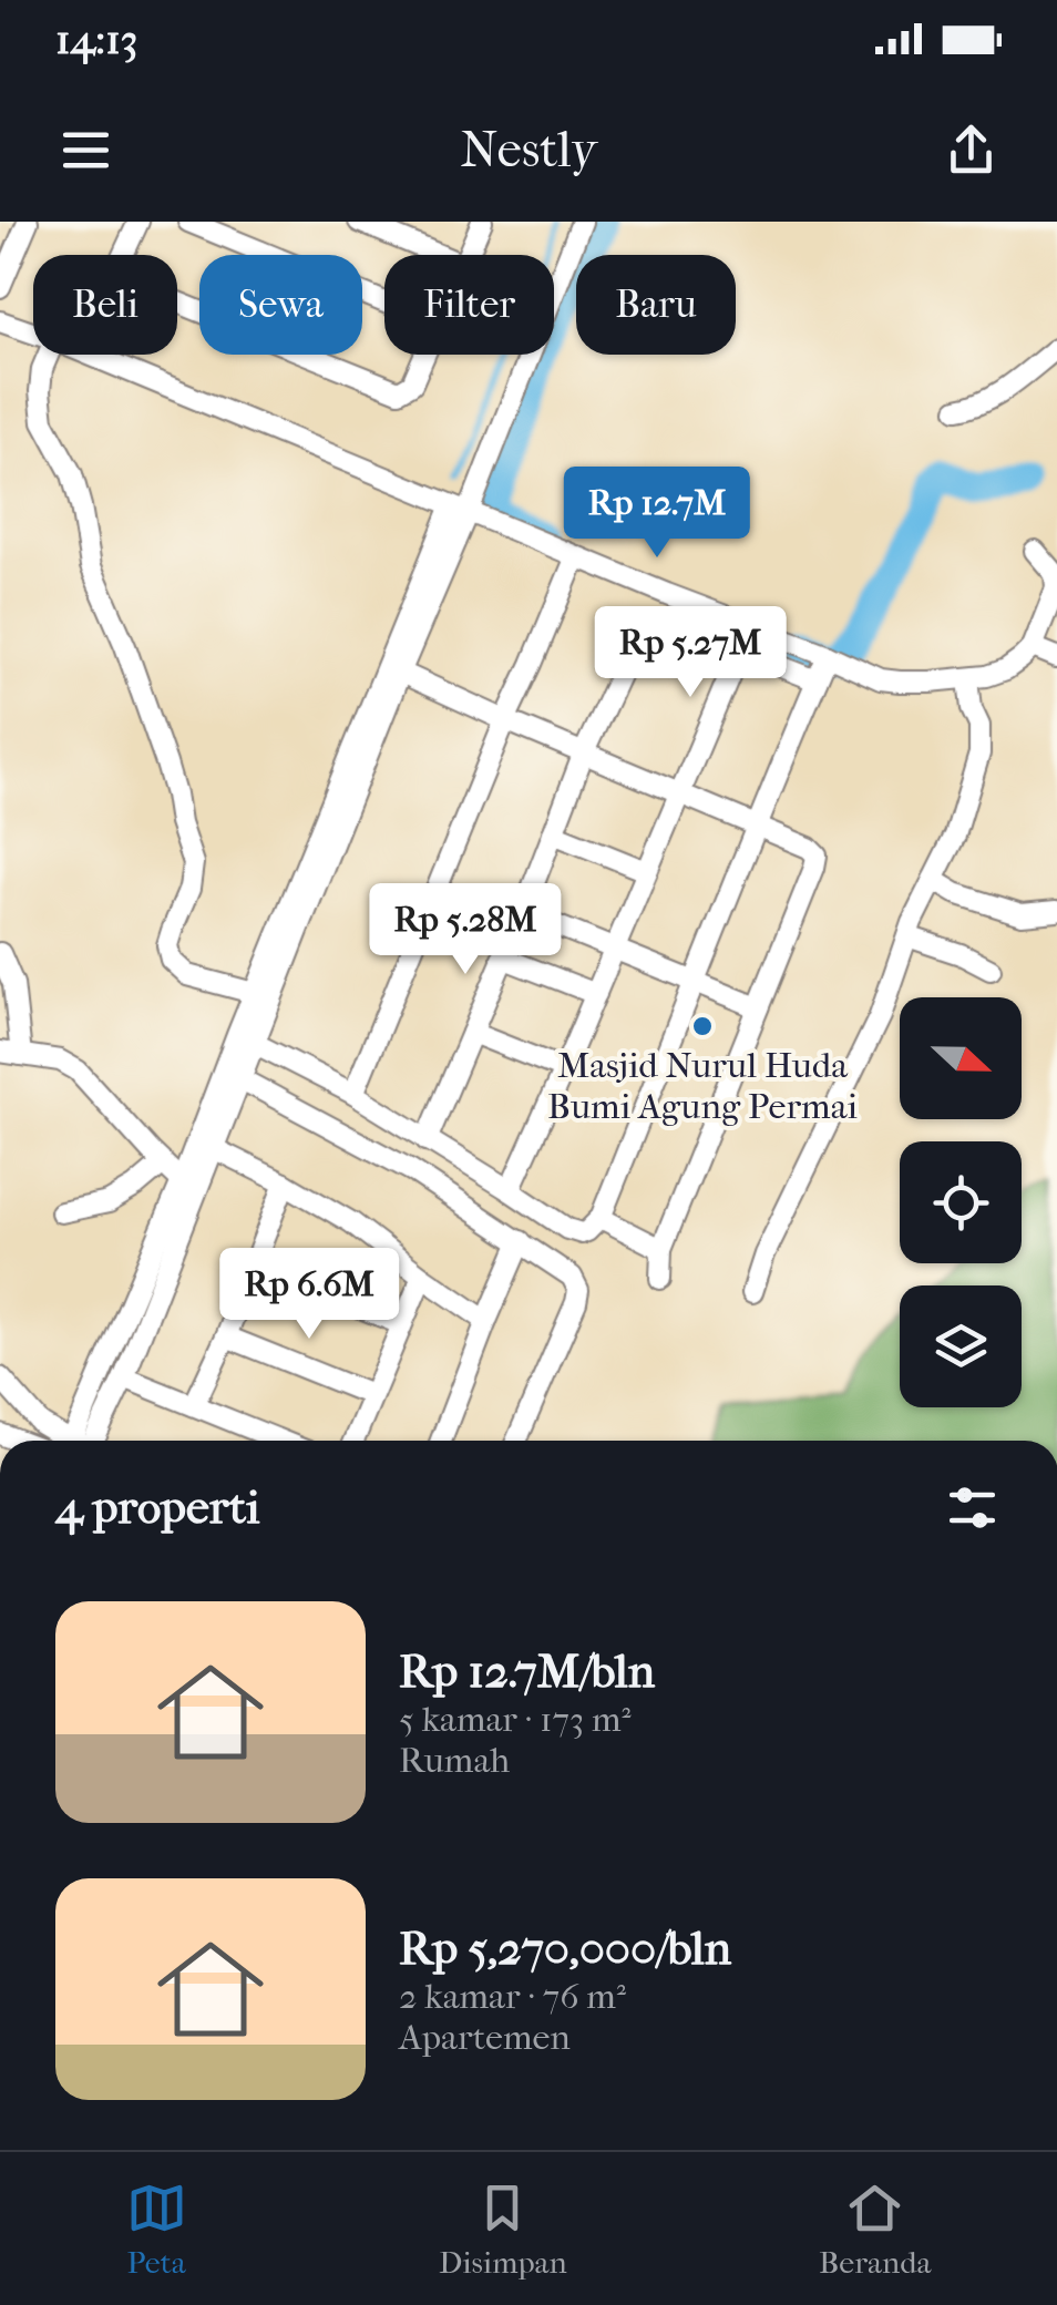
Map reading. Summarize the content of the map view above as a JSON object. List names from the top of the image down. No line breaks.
{"places":["Masjid Nurul Huda Bumi Agung Permai"],"north":"right","page":{"status":"14:13","header":"Nestly","chip":["Beli","Sewa","Filter","Baru"],"price":["Rp 12.7M","Rp 5.27M","Rp 5.28M","Rp 6.6M"],"heading":"4 properti","list":[{"name":"Rp 12.7M/bln","note":"5 kamar · 173 m² · Rumah"},{"name":"Rp 5,270,000/bln","note":"2 kamar · 76 m² · Apartemen"}],"tabs":["Peta","Disimpan","Beranda"]}}
